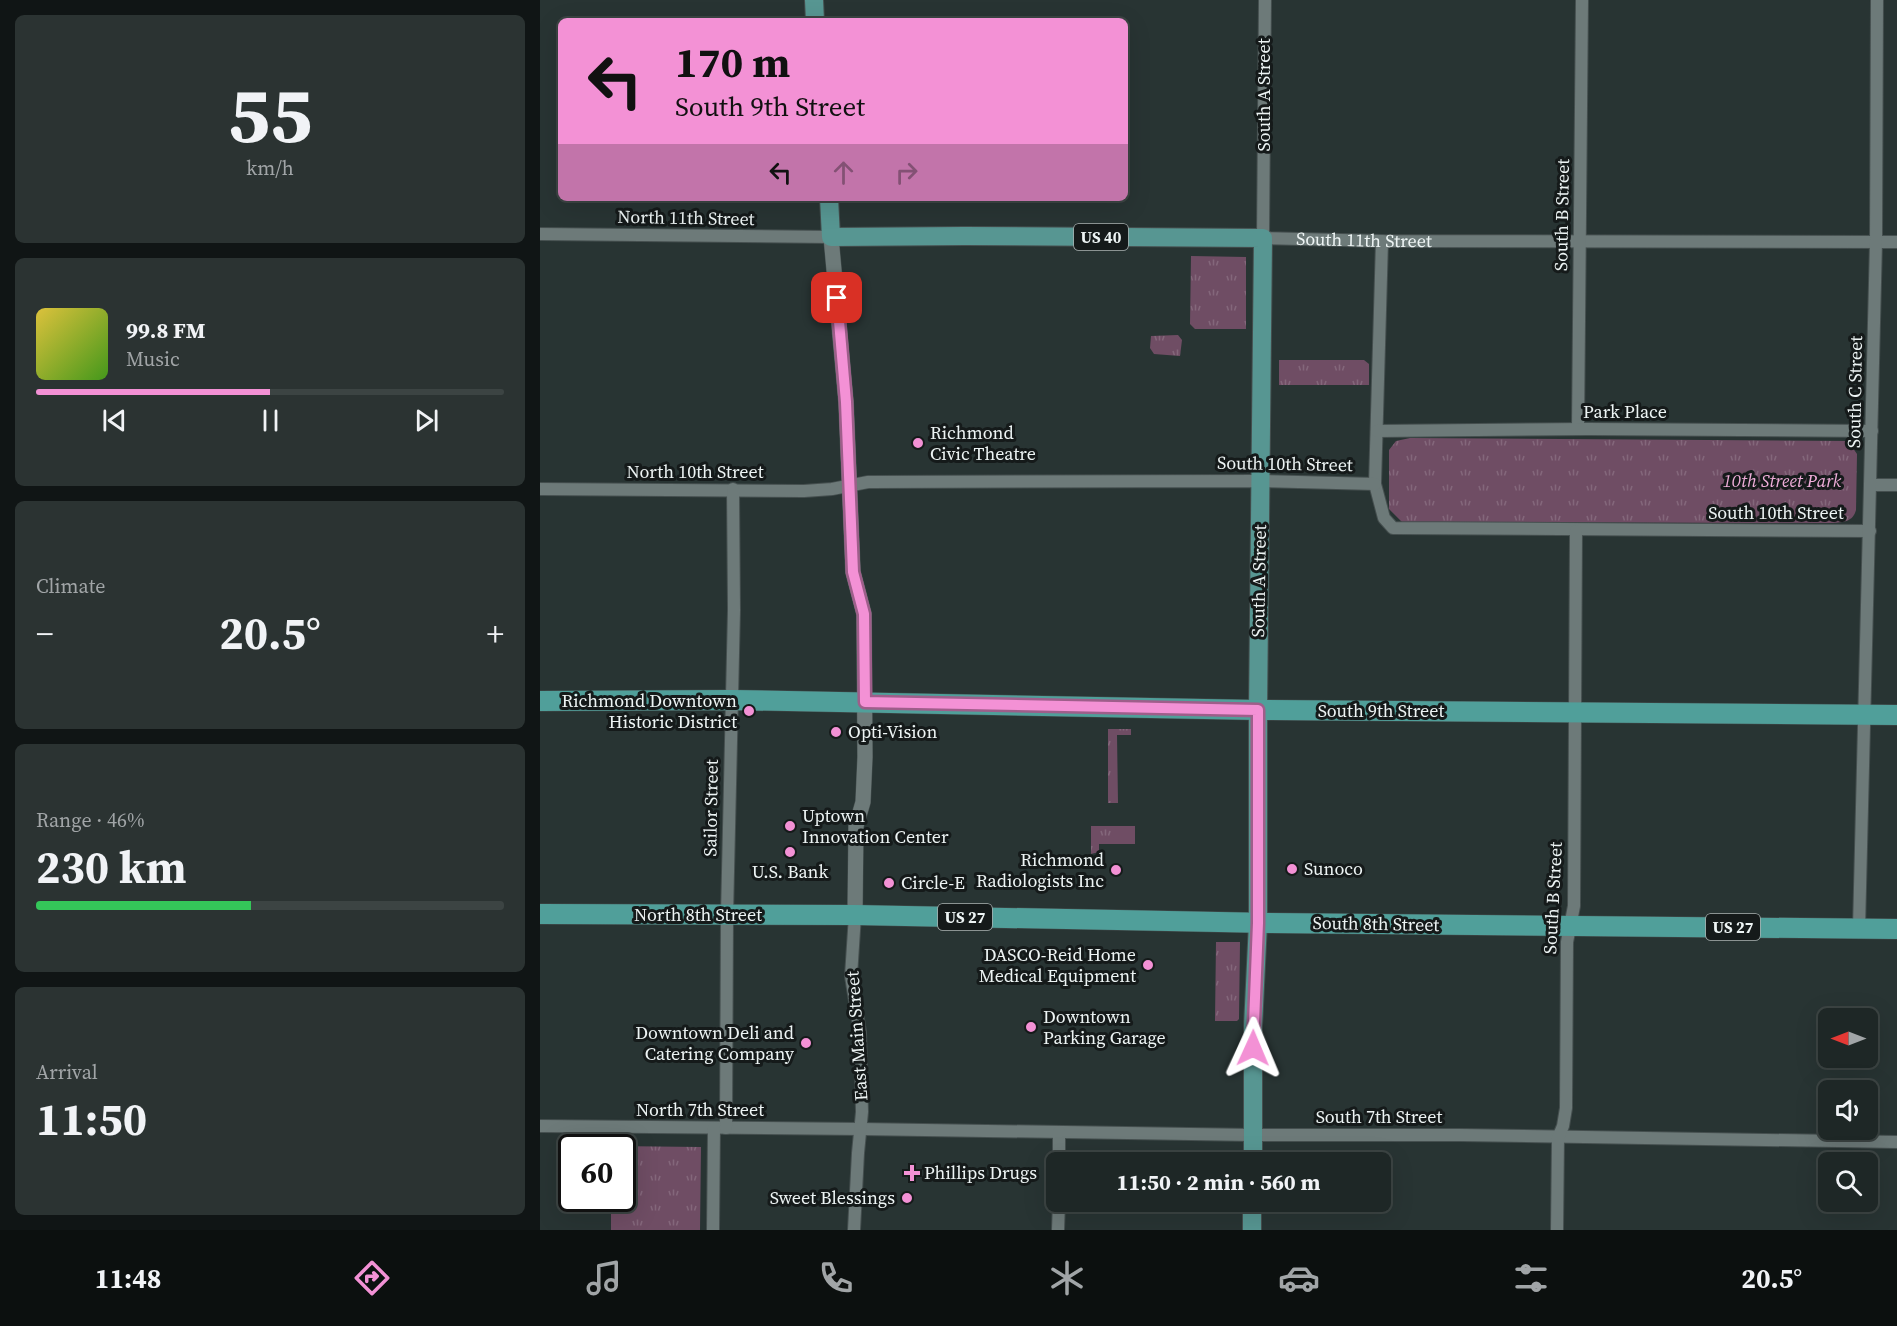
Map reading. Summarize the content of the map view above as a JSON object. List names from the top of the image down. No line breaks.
{"streets":{"highway":["South 9th Street","North 8th Street","US 27","South 8th Street"],"main road":["South A Street","US 40","South 11th Street","East Main Street"],"street":["South B Street","North 11th Street","South C Street","Park Place","South 10th Street","North 10th Street","Sailor Street","North 7th Street","South 7th Street"]},"crossings":[["South A Street","South 11th Street"],["South A Street","South 10th Street"],["South A Street","South 9th Street"],["South A Street","South 8th Street"],["South A Street","South 7th Street"],["South B Street","South 11th Street"],["South B Street","Park Place"],["South B Street","South 10th Street"],["South B Street","South 9th Street"],["South B Street","South 8th Street"],["South B Street","South 7th Street"],["North 11th Street","South 11th Street"],["North 11th Street","East Main Street"],["South 11th Street","South C Street"],["South 11th Street","East Main Street"],["South C Street","Park Place"],["South C Street","South 10th Street"],["South C Street","South 9th Street"],["South C Street","South 8th Street"],["South 10th Street","North 10th Street"],["South 10th Street","East Main Street"],["North 10th Street","Sailor Street"],["North 10th Street","East Main Street"],["South 9th Street","Sailor Street"],["South 9th Street","East Main Street"],["Sailor Street","North 8th Street"],["Sailor Street","North 7th Street"],["North 8th Street","South 8th Street"],["North 8th Street","East Main Street"],["South 8th Street","East Main Street"],["East Main Street","North 7th Street"],["East Main Street","South 7th Street"],["North 7th Street","South 7th Street"]],"parks":["10th Street Park"],"places":{"other":["Richmond Civic Theatre","Richmond Downtown Historic District","Opti-Vision","Uptown Innovation Center","U.S. Bank","Sunoco","Richmond Radiologists Inc","Circle-E","DASCO-Reid Home Medical Equipment","Downtown Parking Garage","Downtown Deli and Catering Company","Sweet Blessings"],"health":["Phillips Drugs"]},"north":"left","page":{"tile":[["55","km/h"],"Climate",["Range · 46%","230 km"],["Arrival","11:50"]],"turn":["170 m","South 9th Street"],"song":["99.8 FM","Music"],"heat":["−","20.5°","+"],"limit":"60","trip":"11:50 · 2 min · 560 m","tabs":["11:48","20.5°"]}}
